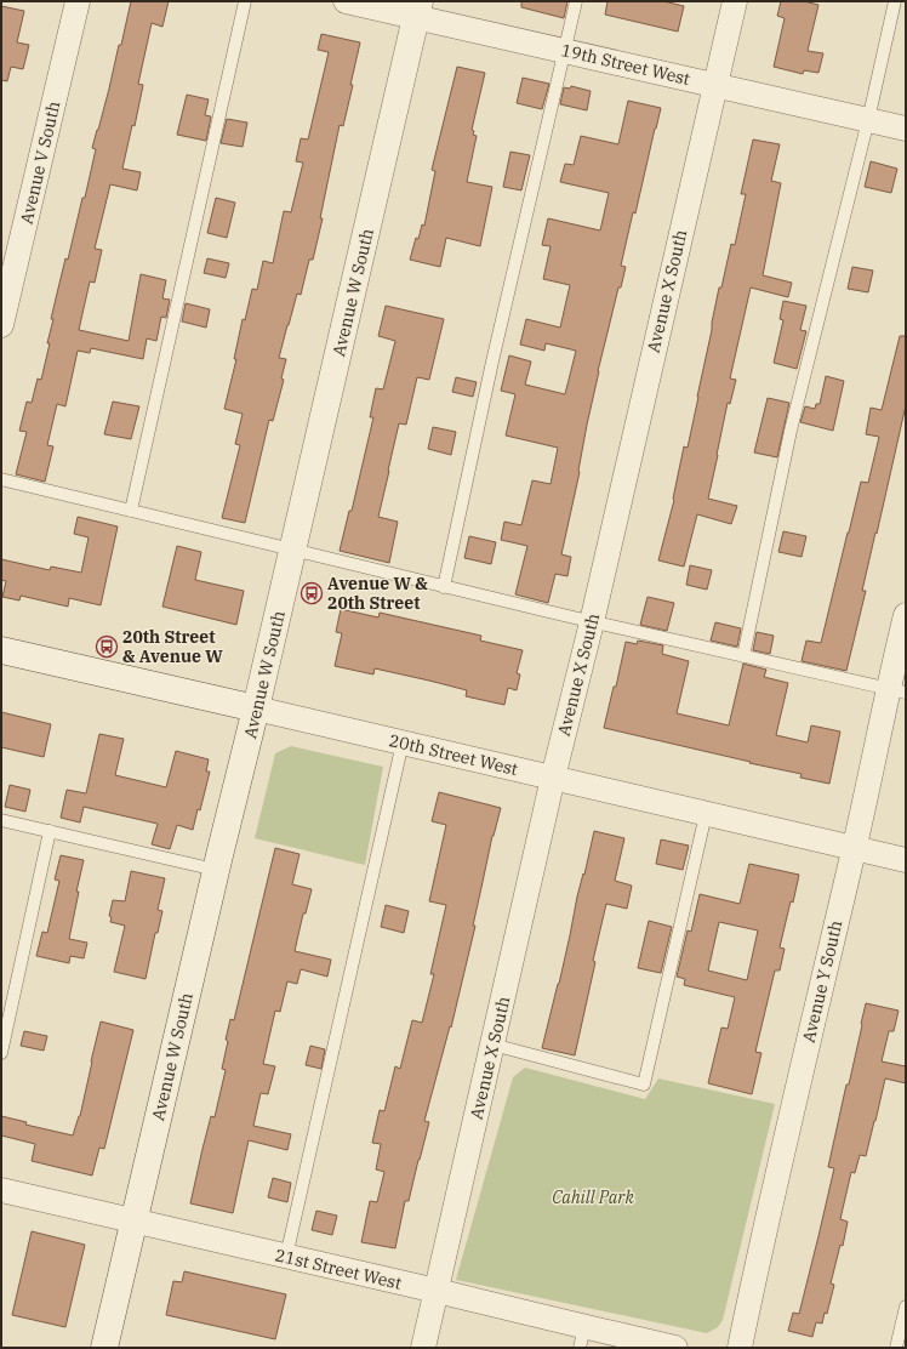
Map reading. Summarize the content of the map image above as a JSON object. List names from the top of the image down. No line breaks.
{"streets":{"main road":["Avenue W South","20th Street West"],"street":["19th Street West","Avenue V South","Avenue X South","Avenue Y South","21st Street West"]},"crossings":[["19th Street West","Avenue X South"],["19th Street West","Avenue W South"],["Avenue X South","20th Street West"],["Avenue X South","21st Street West"],["Avenue W South","20th Street West"],["Avenue W South","21st Street West"],["20th Street West","Avenue Y South"]],"parks":["Cahill Park"],"places":{"bus stop":["Avenue W & 20th Street","20th Street & Avenue W"]}}
